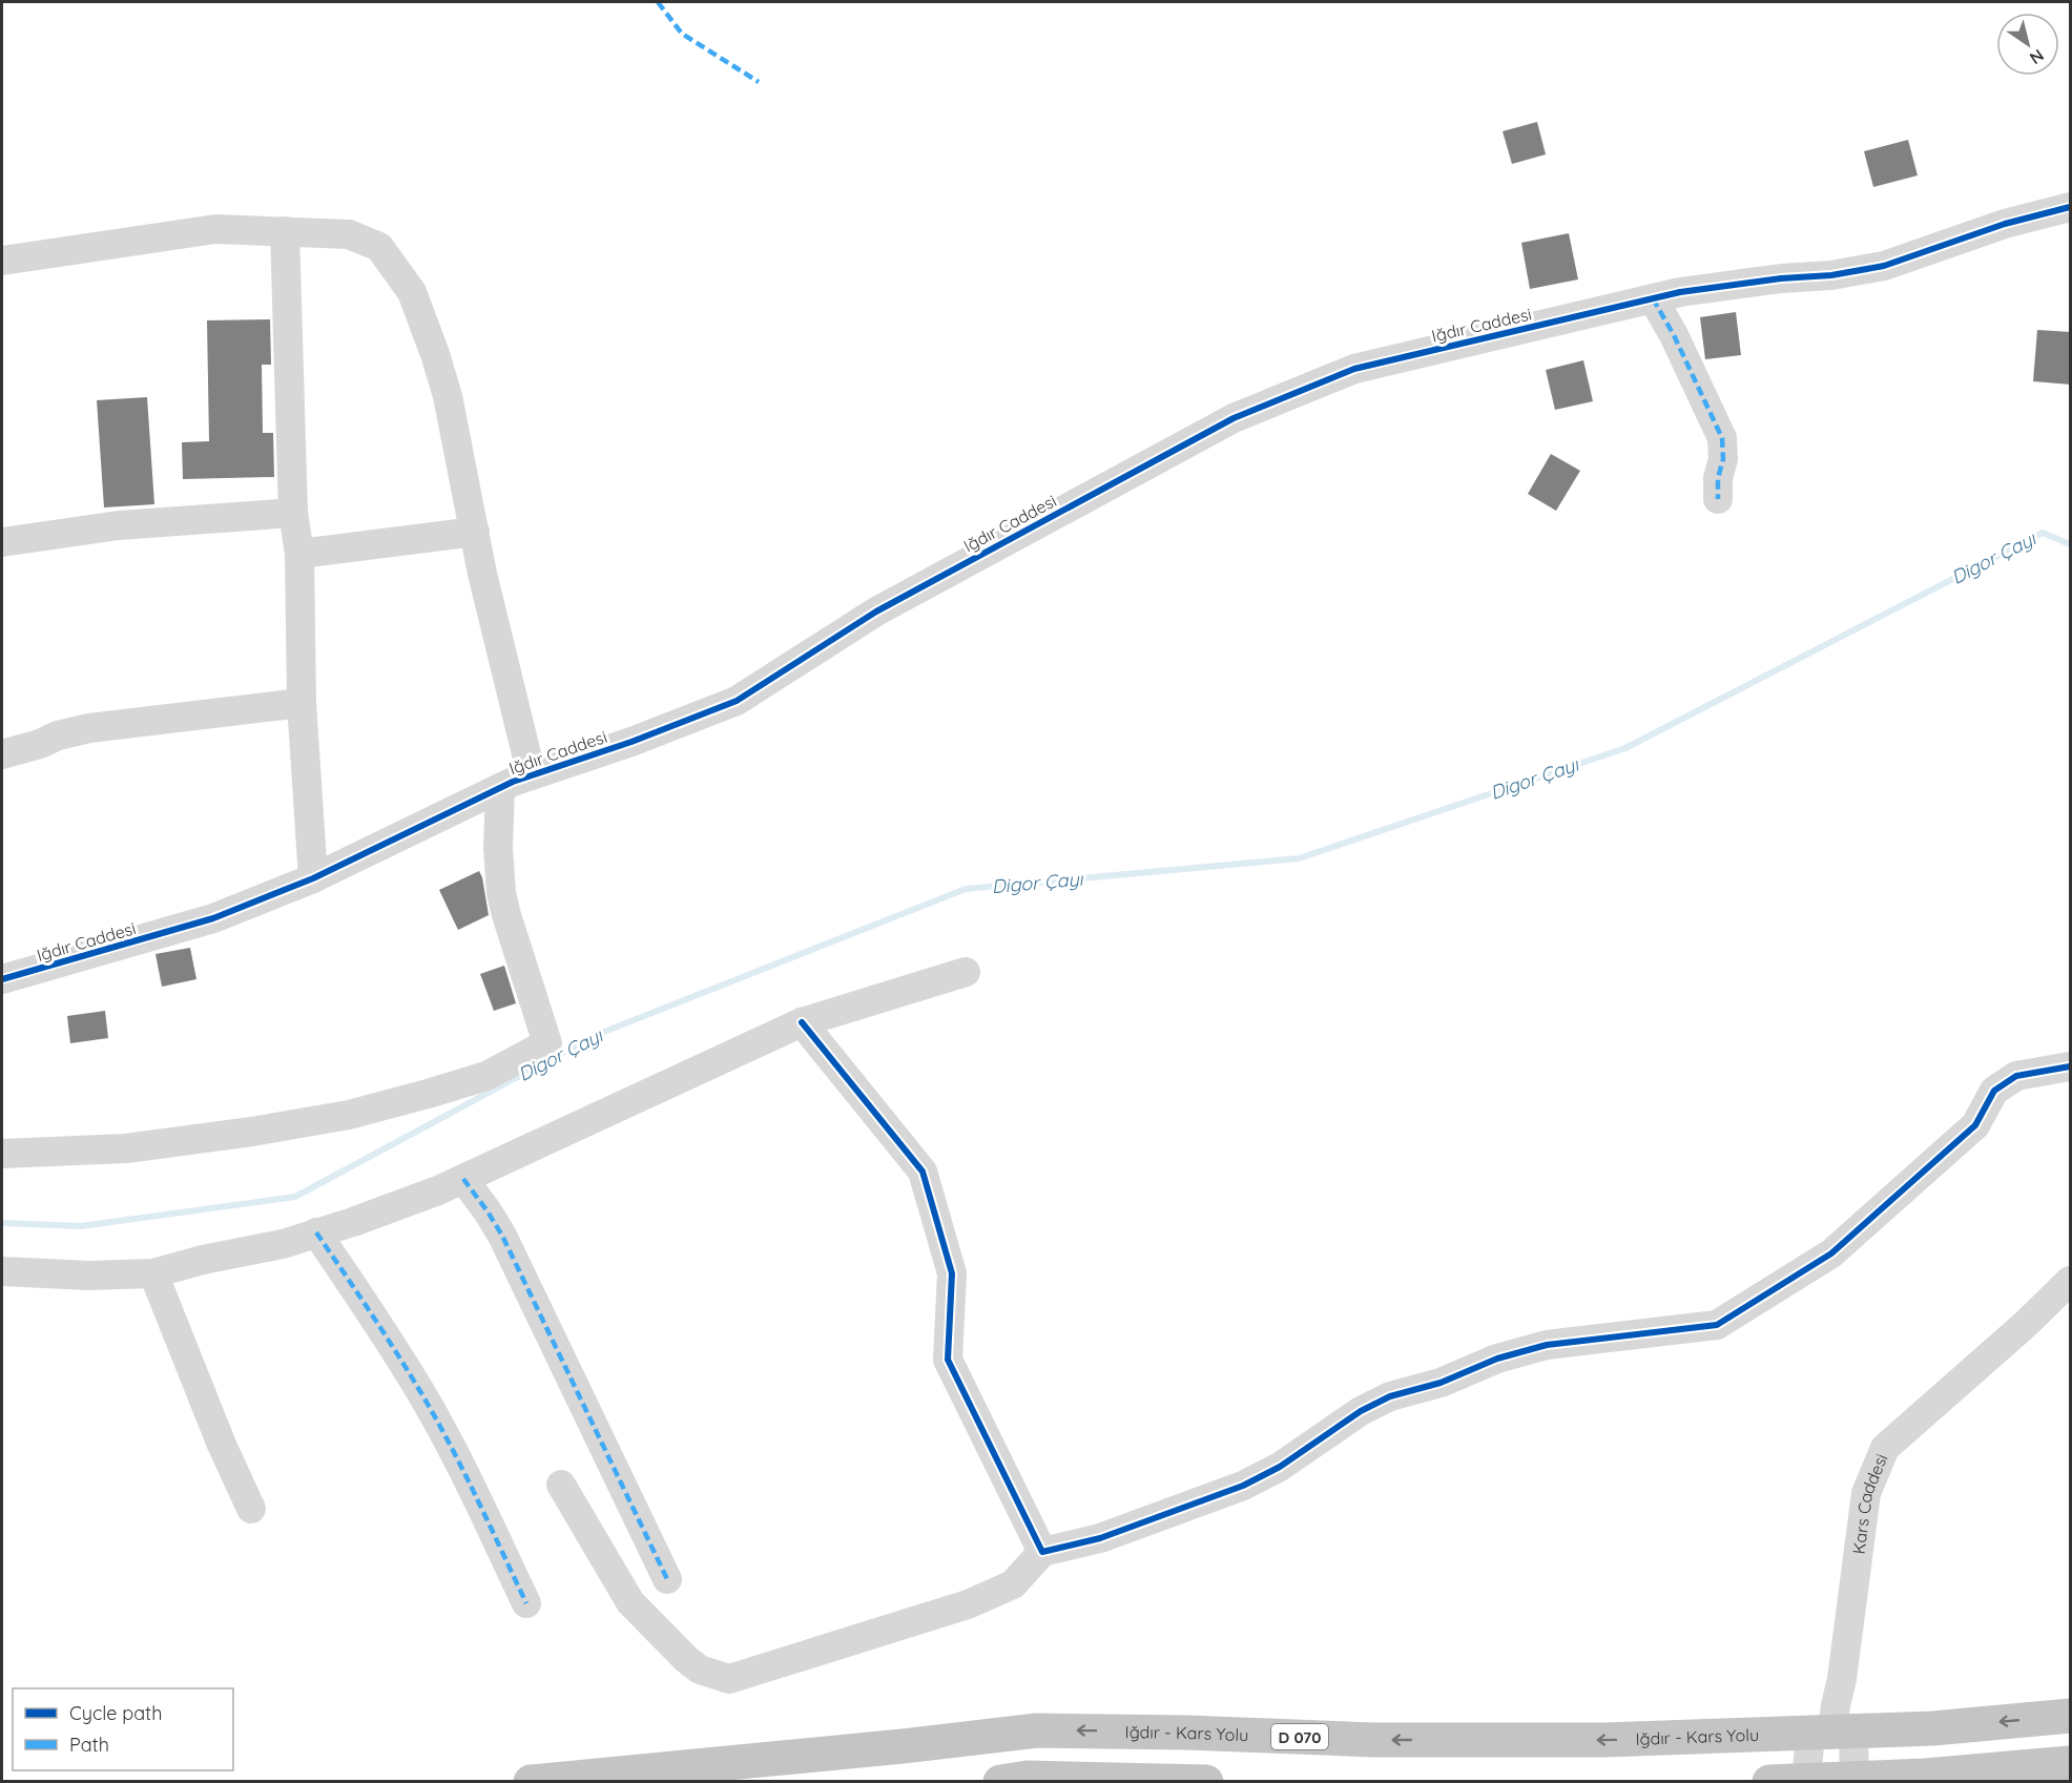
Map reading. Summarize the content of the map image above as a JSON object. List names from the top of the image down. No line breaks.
{"streets":{"highway":["Iğdır - Kars Yolu","D 070"],"street":["Iğdır Caddesi","Kars Caddesi"]},"crossings":[["Kars Caddesi","Iğdır - Kars Yolu"]],"water":["Digor Çayı"],"legend":["Cycle path","Path"],"north":"bottom right"}
